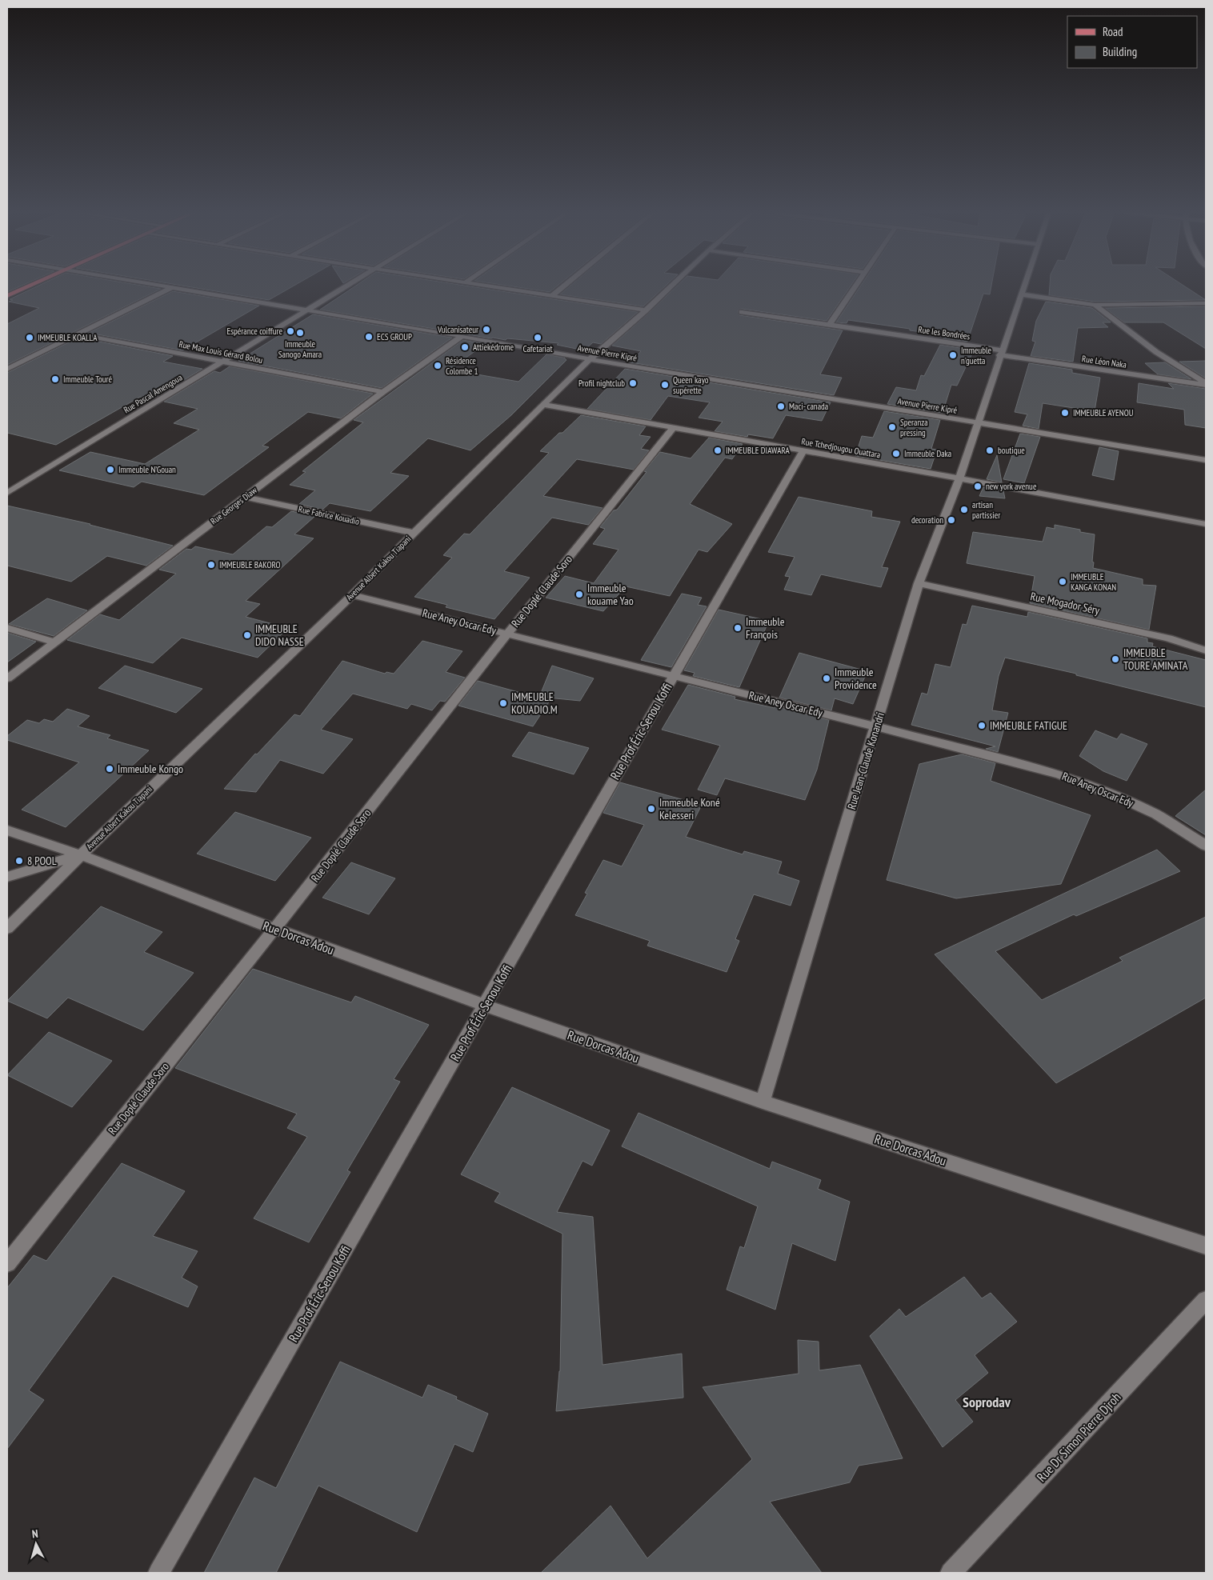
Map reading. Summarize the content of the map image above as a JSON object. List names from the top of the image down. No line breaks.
{"streets":{"street":["Rue les Bondrées","Rue Max Louis Gérard Bolou","Avenue Pierre Kipré","Rue Léon Naka","Rue Pascal Amengoua","Rue Tchedjougou Ouattara","Rue Georges Diaw","Rue Fabrice Kouadio","Avenue Albert Kakou Tiapani","Rue Doplé Claude Soro","Rue Mogador Séry","Rue Aney Oscar Edy","Rue Prof Éric Senou Koffi","Rue Jean-Claude Konandri","Rue Dorcas Adou","Rue Dr Simon Pierre Djroh"]},"crossings":[["Rue les Bondrées","Rue Léon Naka"],["Rue les Bondrées","Rue Jean-Claude Konandri"],["Rue Max Louis Gérard Bolou","Rue Pascal Amengoua"],["Rue Max Louis Gérard Bolou","Rue Georges Diaw"],["Avenue Pierre Kipré","Rue Pascal Amengoua"],["Avenue Pierre Kipré","Rue Georges Diaw"],["Avenue Pierre Kipré","Avenue Albert Kakou Tiapani"],["Avenue Pierre Kipré","Rue Jean-Claude Konandri"],["Rue Léon Naka","Rue Jean-Claude Konandri"],["Rue Tchedjougou Ouattara","Avenue Albert Kakou Tiapani"],["Rue Tchedjougou Ouattara","Rue Doplé Claude Soro"],["Rue Tchedjougou Ouattara","Rue Prof Éric Senou Koffi"],["Rue Tchedjougou Ouattara","Rue Jean-Claude Konandri"],["Rue Georges Diaw","Rue Fabrice Kouadio"],["Rue Fabrice Kouadio","Avenue Albert Kakou Tiapani"],["Avenue Albert Kakou Tiapani","Rue Aney Oscar Edy"],["Avenue Albert Kakou Tiapani","Rue Dorcas Adou"],["Rue Doplé Claude Soro","Rue Aney Oscar Edy"],["Rue Doplé Claude Soro","Rue Dorcas Adou"],["Rue Mogador Séry","Rue Jean-Claude Konandri"],["Rue Aney Oscar Edy","Rue Prof Éric Senou Koffi"],["Rue Aney Oscar Edy","Rue Jean-Claude Konandri"],["Rue Prof Éric Senou Koffi","Rue Dorcas Adou"],["Rue Jean-Claude Konandri","Rue Dorcas Adou"]],"districts":["Soprodav"],"places":["Vulcanisateur","Espérance coiffure","Immeuble Sanogo Amara","ECS GROUP","IMMEUBLE KOALLA","Cafetariat","Attiekédrome","Immeuble n'guetta","Résidence Colombe 1","Immeuble Touré","Profil nightclub","Queen kayo supérette","Maci- canada","IMMEUBLE AYENOU","Speranza pressing","IMMEUBLE DIAWARA","boutique","Immeuble Daka","Immeuble N’Gouan","new york avenue","artisan partissier","decoration","IMMEUBLE BAKORO","IMMEUBLE KANGA KONAN","Immeuble kouame Yao","Immeuble François","IMMEUBLE DIDO NASSE","IMMEUBLE TOURE AMINATA","Immeuble Providence","IMMEUBLE KOUADIO.M","IMMEUBLE FATIGUE","Immeuble Kongo","Immeuble Koné Kelesseri","8 POOL"],"legend":["Road","Building"],"north":"top"}
